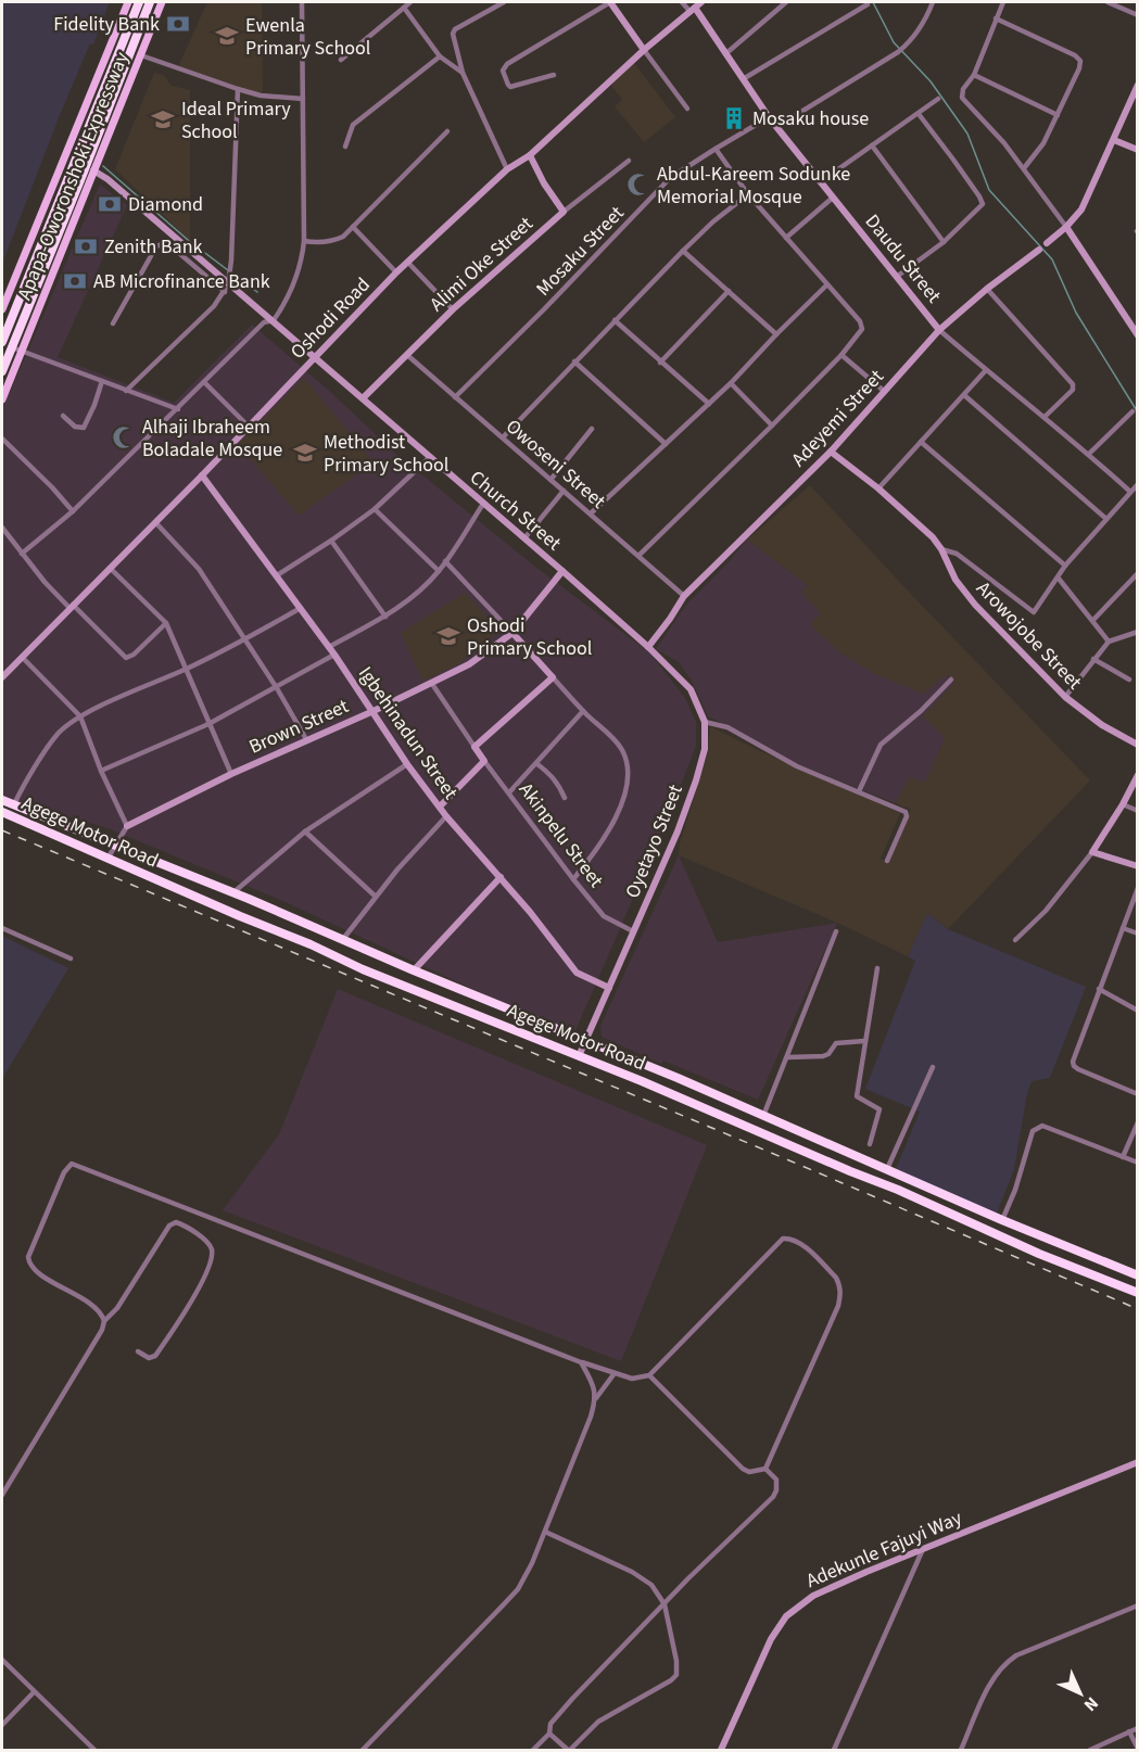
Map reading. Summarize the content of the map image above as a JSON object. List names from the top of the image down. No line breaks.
{"streets":{"highway":["Apapa-Oworonshoki Expressway","Agege Motor Road"],"street":["Mosaku Street","Daudu Street","Alimi Oke Street","Oshodi Road","Adeyemi Street","Owoseni Street","Church Street","Arowojobe Street","Brown Street","Igbehinadun Street","Akinpelu Street","Oyetayo Street","Adekunle Fajuyi Way"]},"crossings":[["Apapa-Oworonshoki Expressway","Church Street"],["Mosaku Street","Daudu Street"],["Mosaku Street","Owoseni Street"],["Daudu Street","Oshodi Road"],["Daudu Street","Adeyemi Street"],["Alimi Oke Street","Owoseni Street"],["Alimi Oke Street","Church Street"],["Oshodi Road","Church Street"],["Oshodi Road","Igbehinadun Street"],["Adeyemi Street","Owoseni Street"],["Adeyemi Street","Church Street"],["Adeyemi Street","Arowojobe Street"],["Adeyemi Street","Oyetayo Street"],["Church Street","Brown Street"],["Church Street","Oyetayo Street"],["Brown Street","Igbehinadun Street"],["Igbehinadun Street","Oyetayo Street"],["Agege Motor Road","Oyetayo Street"],["Akinpelu Street","Oyetayo Street"]],"places":{"bank":["Fidelity Bank","Diamond","Zenith Bank","AB Microfinance Bank"],"school or university":["Ewenla Primary School","Ideal Primary School","Methodist Primary School","Oshodi Primary School"],"building":["Mosaku house"],"mosque":["Abdul-Kareem Sodunke Memorial Mosque","Alhaji Ibraheem Boladale Mosque"]},"north":"bottom right"}
